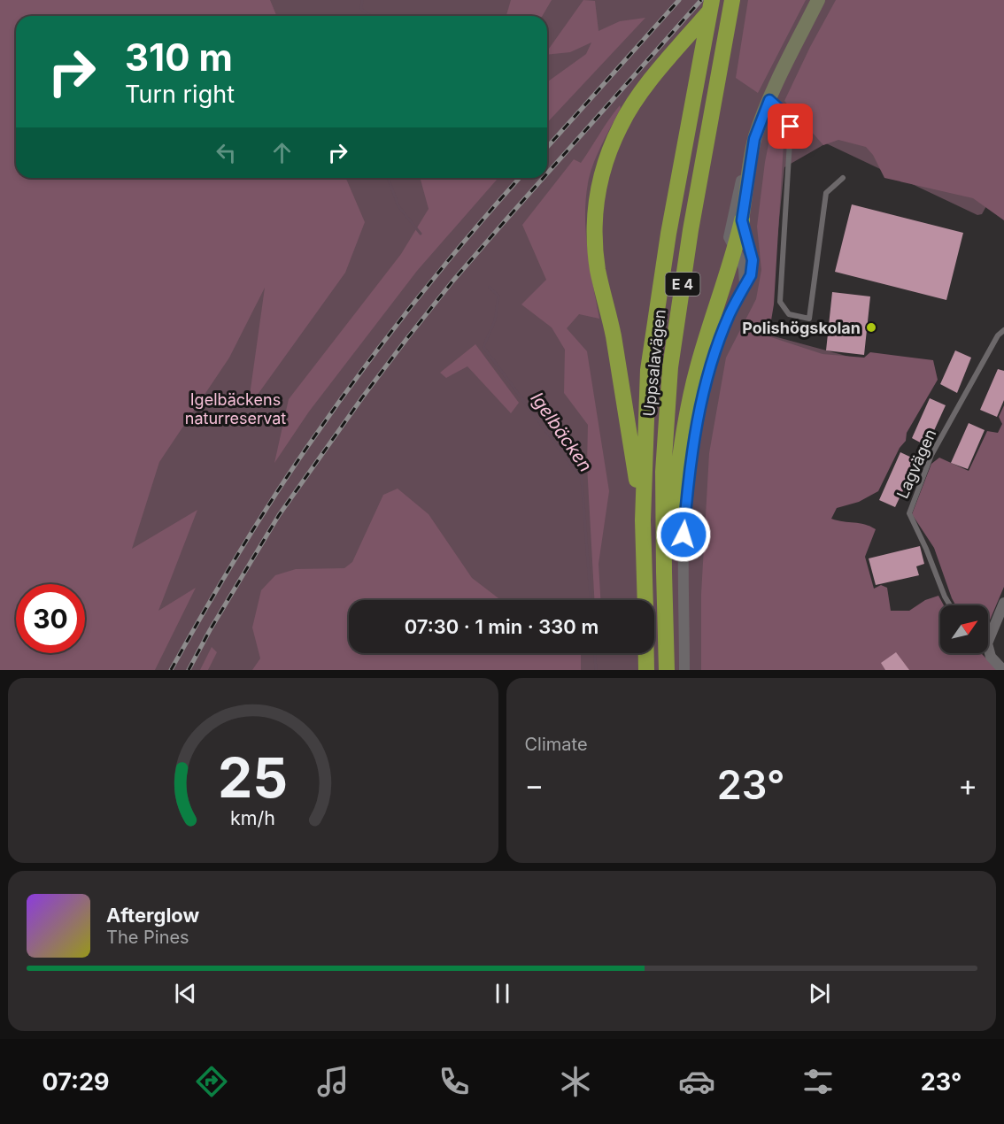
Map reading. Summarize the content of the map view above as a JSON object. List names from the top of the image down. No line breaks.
{"streets":{"highway":["E 4","Uppsalavägen"],"lane":["Lagvägen"]},"water":["Igelbäcken"],"parks":["Igelbäckens naturreservat"],"places":["Polishögskolan"],"north":"top right","page":{"turn":["310 m","Turn right"],"limit":"30","trip":"07:30 · 1 min · 330 m","tile":"Climate","heat":["−","23°","+"],"song":["Afterglow","The Pines"],"tabs":["07:29","23°"],"gauge":["25","km/h"]}}
